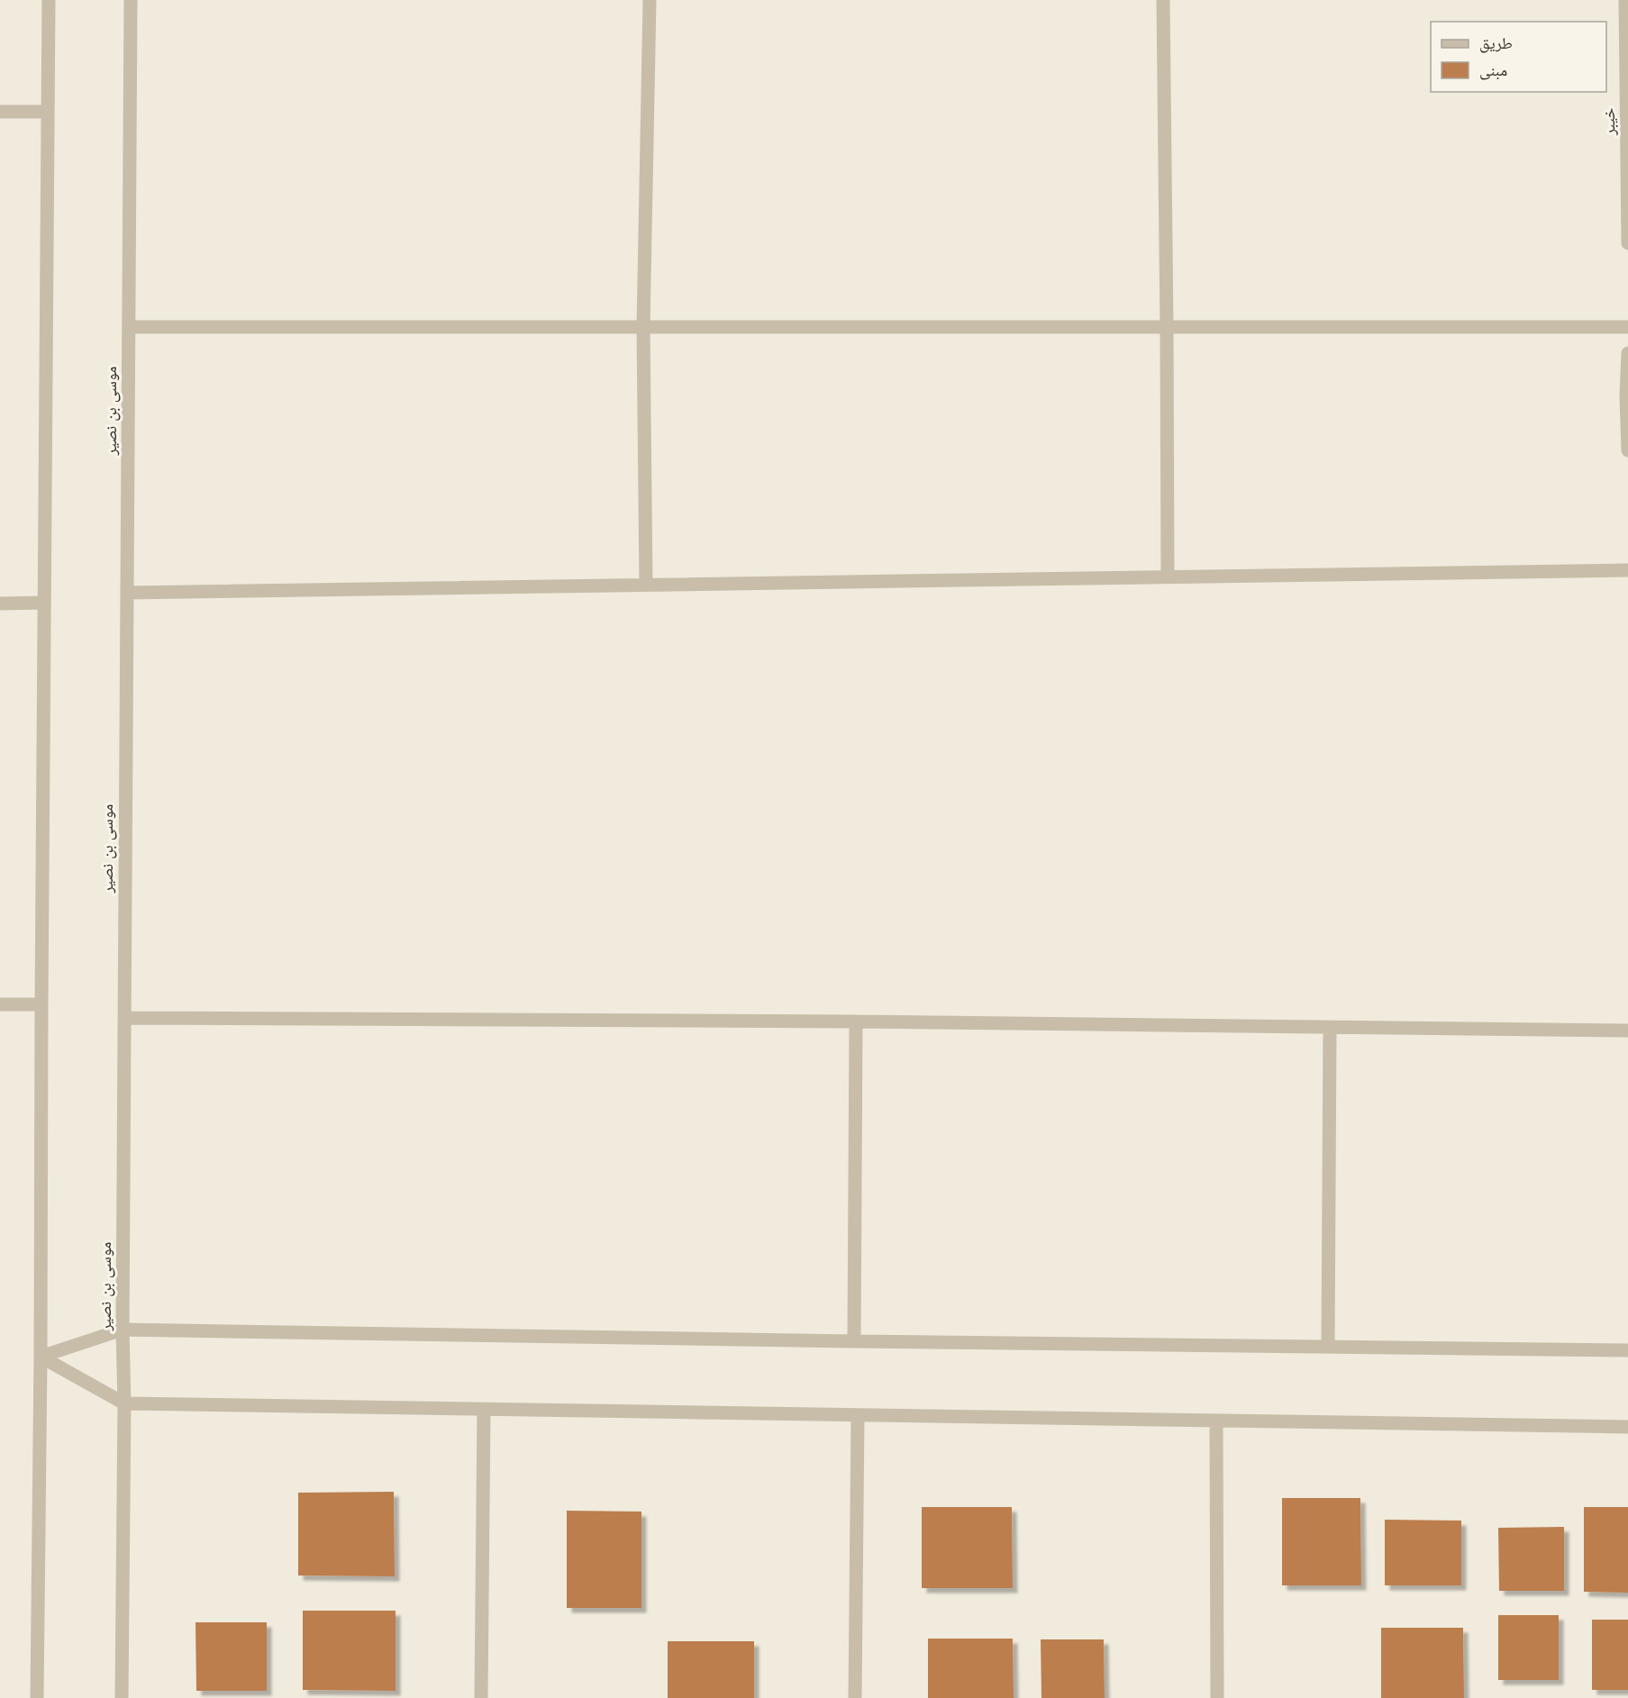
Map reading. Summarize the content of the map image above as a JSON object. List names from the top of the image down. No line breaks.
{"streets":{"street":["خيبر","موسى بن نصير"]},"legend":["طريق","مبنى"]}
